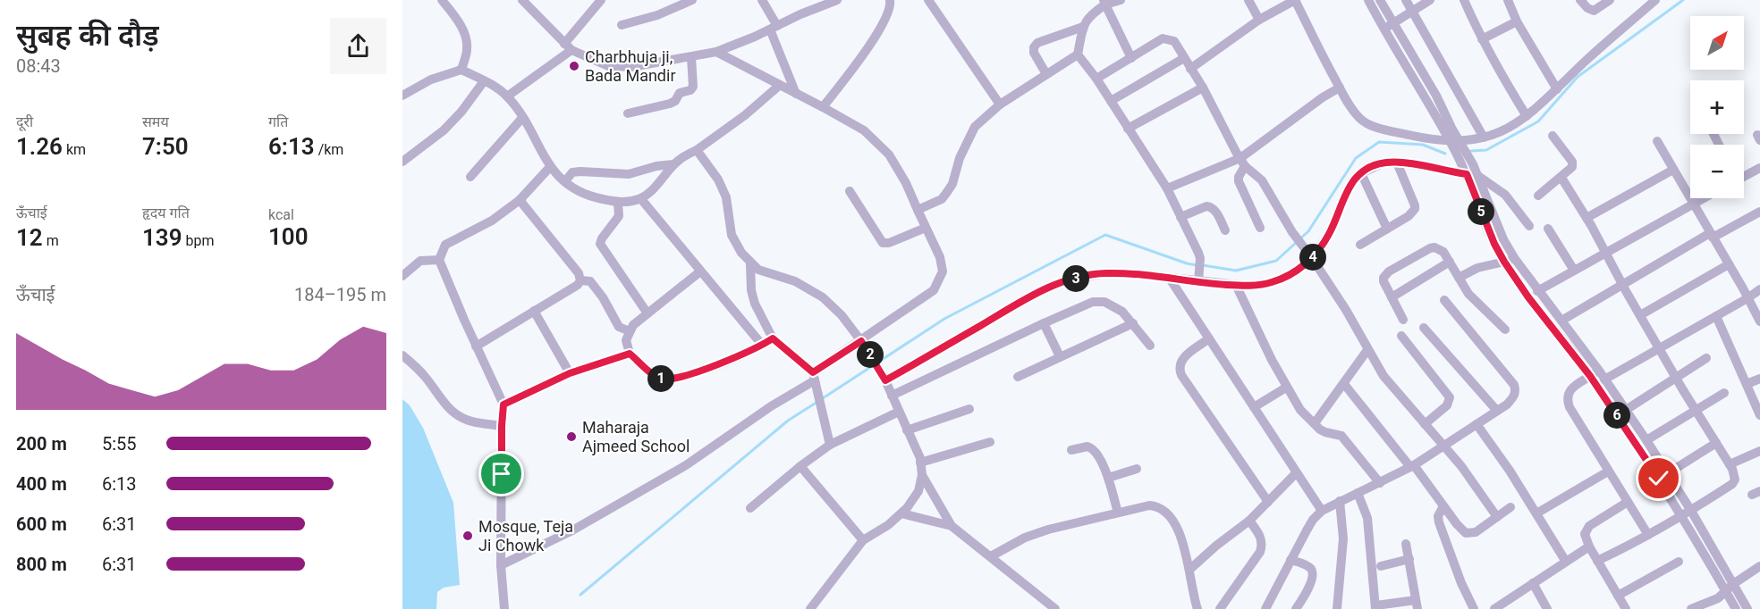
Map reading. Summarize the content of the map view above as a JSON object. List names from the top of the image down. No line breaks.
{"places":["Charbhuja ji, Bada Mandir","Maharaja Ajmeed School","Mosque, Teja Ji Chowk"],"north":"top right","page":{"heading":["सुबह की दौड़","08:43"],"map_buttons":["+","−"],"stats":[["दूरी","1.26 km"],["समय","7:50"],["गति","6:13 /km"],["ऊँचाई","12 m"],["हृदय गति","139 bpm"],["kcal","100"]],"pins":["5","4","3","2","1","6"],"chart":["ऊँचाई","184–195 m"],"list":[{"name":"200 m","note":"5:55"},{"name":"400 m","note":"6:13"},{"name":"600 m","note":"6:31"},{"name":"800 m","note":"6:31"}]}}
